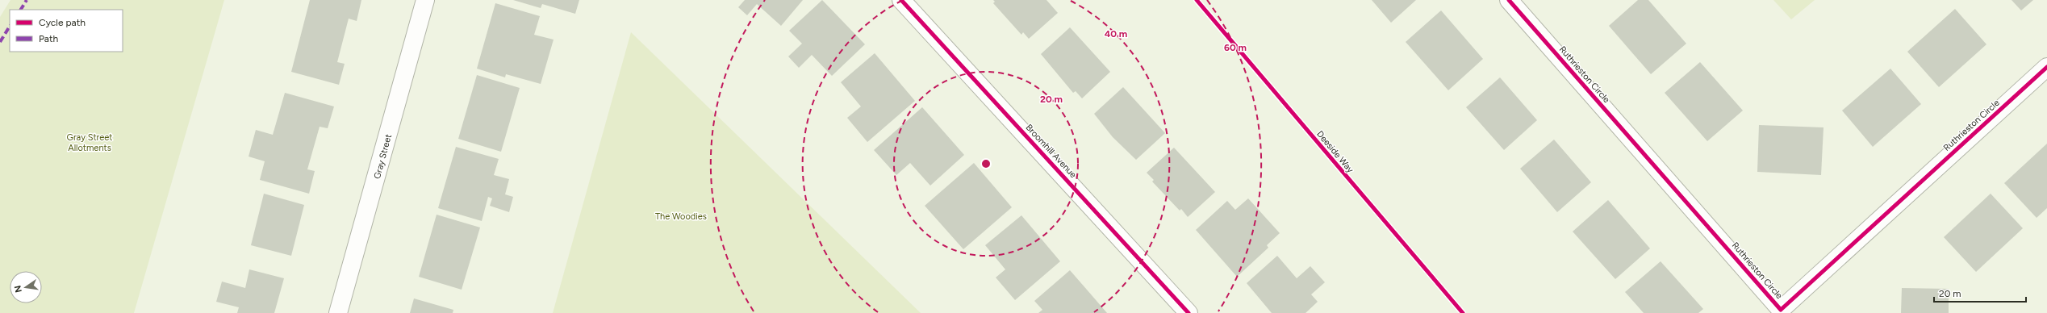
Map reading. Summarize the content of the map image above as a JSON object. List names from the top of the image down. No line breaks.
{"streets":{"street":["Ruthrieston Circle","Broomhill Avenue","Gray Street"],"cycle path":["Deeside Way"]},"parks":["Gray Street Allotments","The Woodies"],"legend":["Cycle path","Path"],"scale_bar":"20 m","north":"left","rings":["40 m","60 m","20 m"]}
